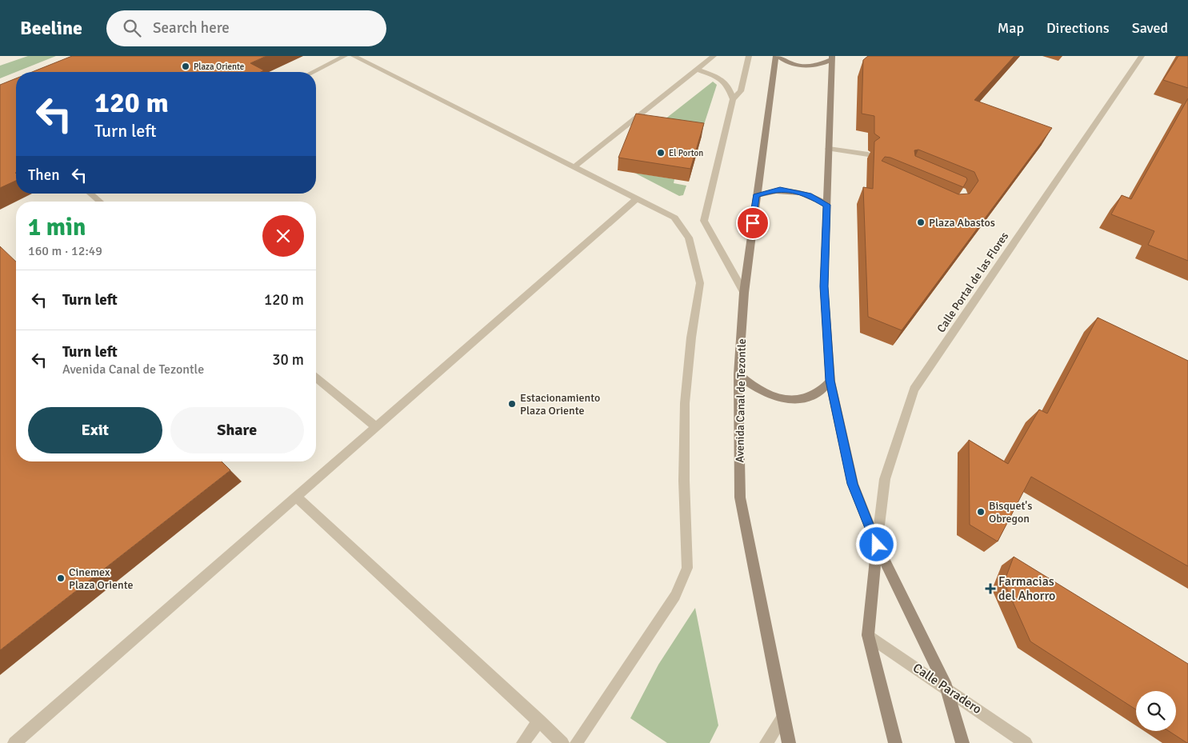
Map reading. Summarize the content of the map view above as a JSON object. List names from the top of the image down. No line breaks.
{"streets":{"main road":["Avenida Canal de Tezontle"],"street":["Calle Portal de las Flores","Calle Paradero"]},"places":{"other":["Plaza Oriente","El Porton","Plaza Abastos","Estacionamiento Plaza Oriente","Bisquet's Obregon","Cinemex Plaza Oriente"],"health":["Farmacias del Ahorro"]},"page":{"header":"Beeline","search":"Search here","nav":["Map","Directions","Saved"],"turn":["120 m","Turn left"],"then":"Then","heading":["1 min","160 m · 12:49"],"list":[{"name":"Turn left","value":"120 m"},{"name":"Turn left","note":"Avenida Canal de Tezontle","value":"30 m"}],"buttons":["Exit","Share"]}}
